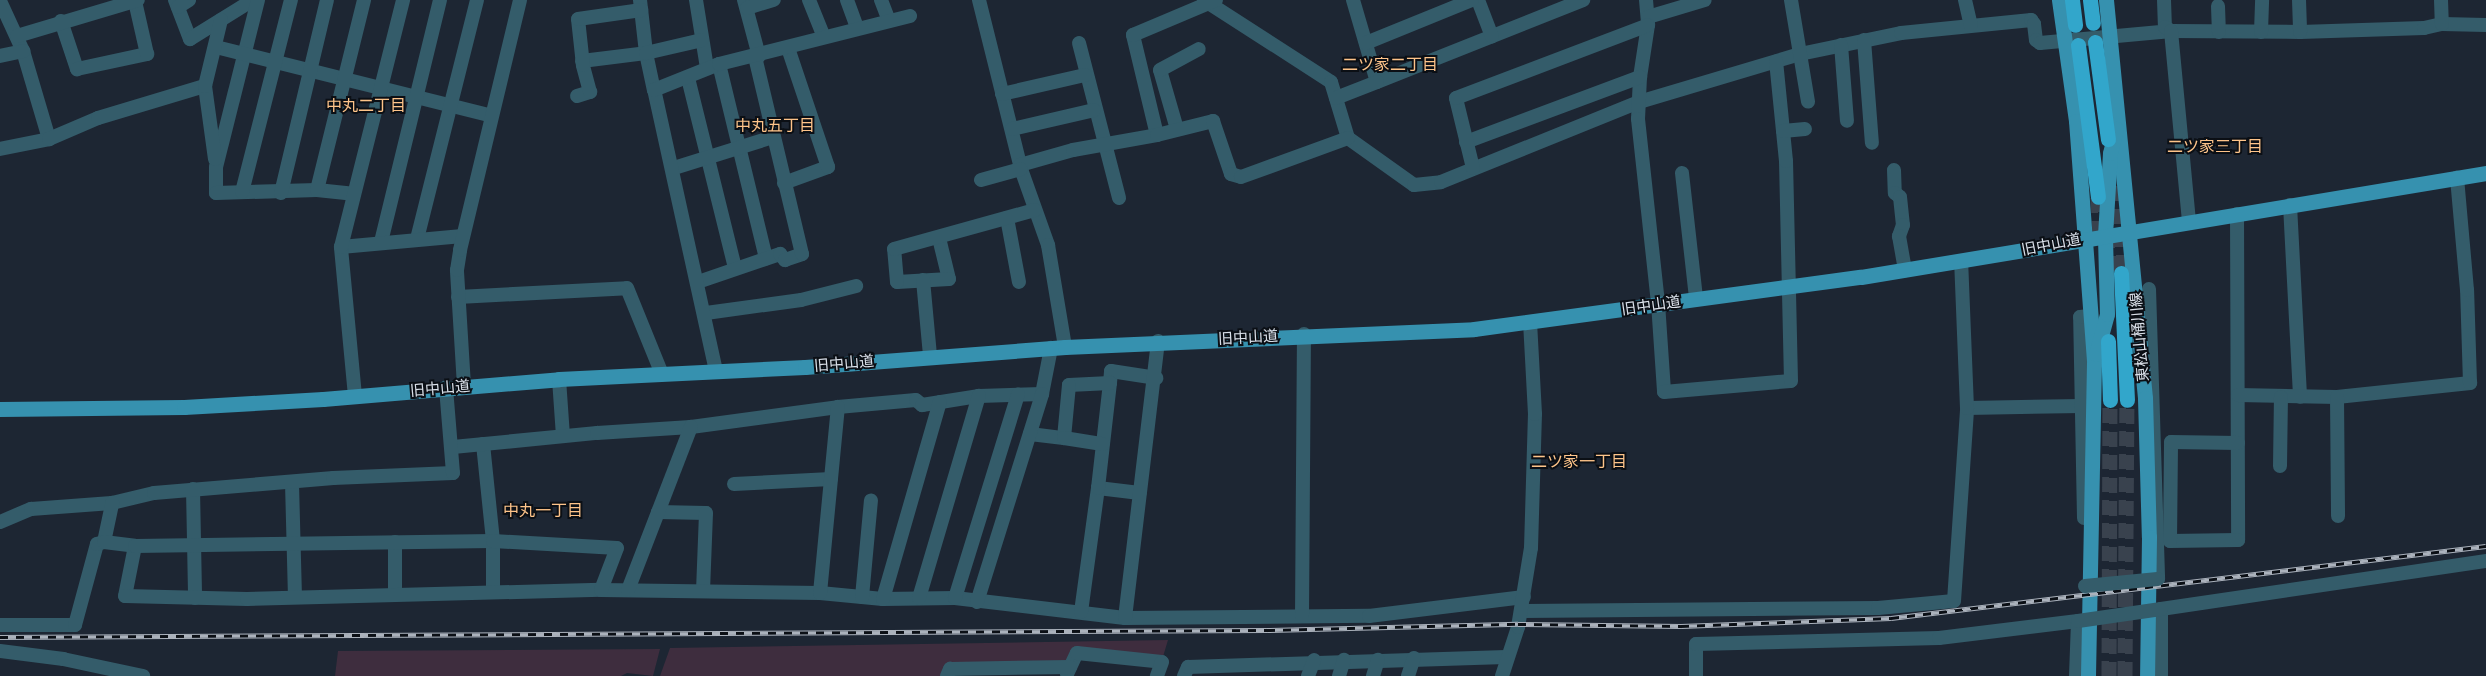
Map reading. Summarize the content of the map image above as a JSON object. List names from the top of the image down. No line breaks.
{"streets":{"main road":["旧中山道","東松山桶川線"]},"crossings":[["旧中山道","東松山桶川線"]],"districts":["二ツ家二丁目","中丸二丁目","中丸五丁目","二ツ家三丁目","二ツ家一丁目","中丸一丁目"]}
